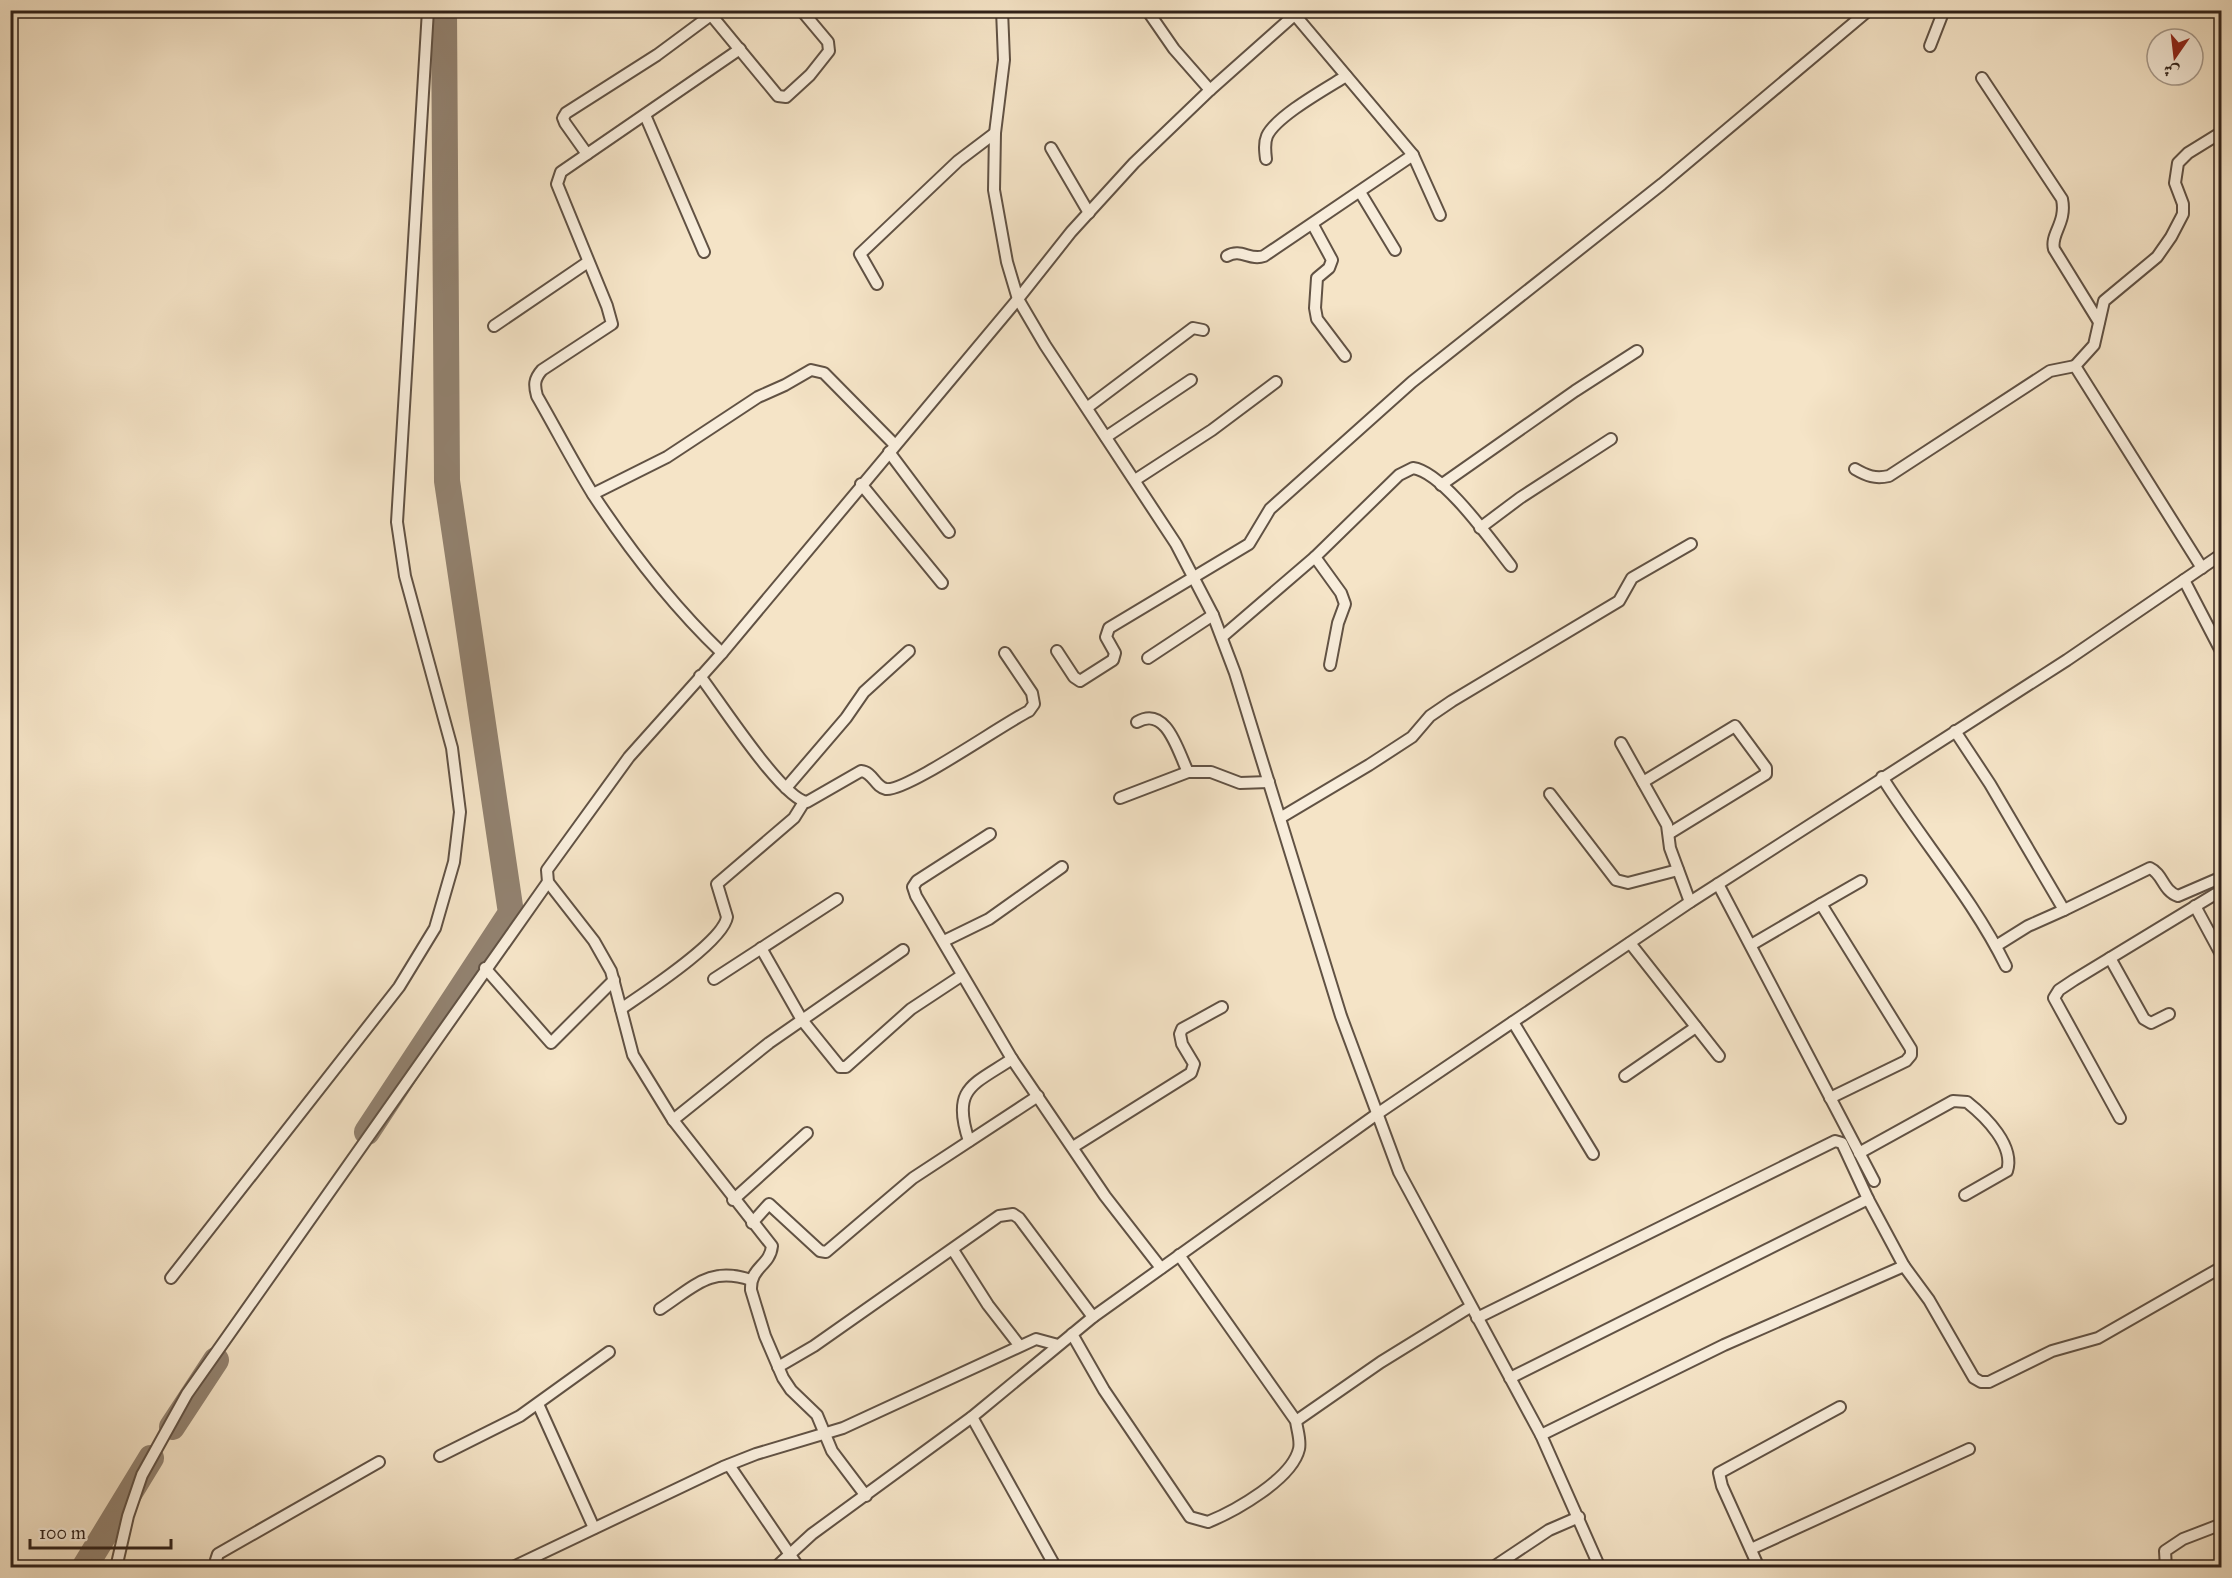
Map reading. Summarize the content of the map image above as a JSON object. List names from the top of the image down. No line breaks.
{"scale_bar":"100 m","north":"bottom"}
